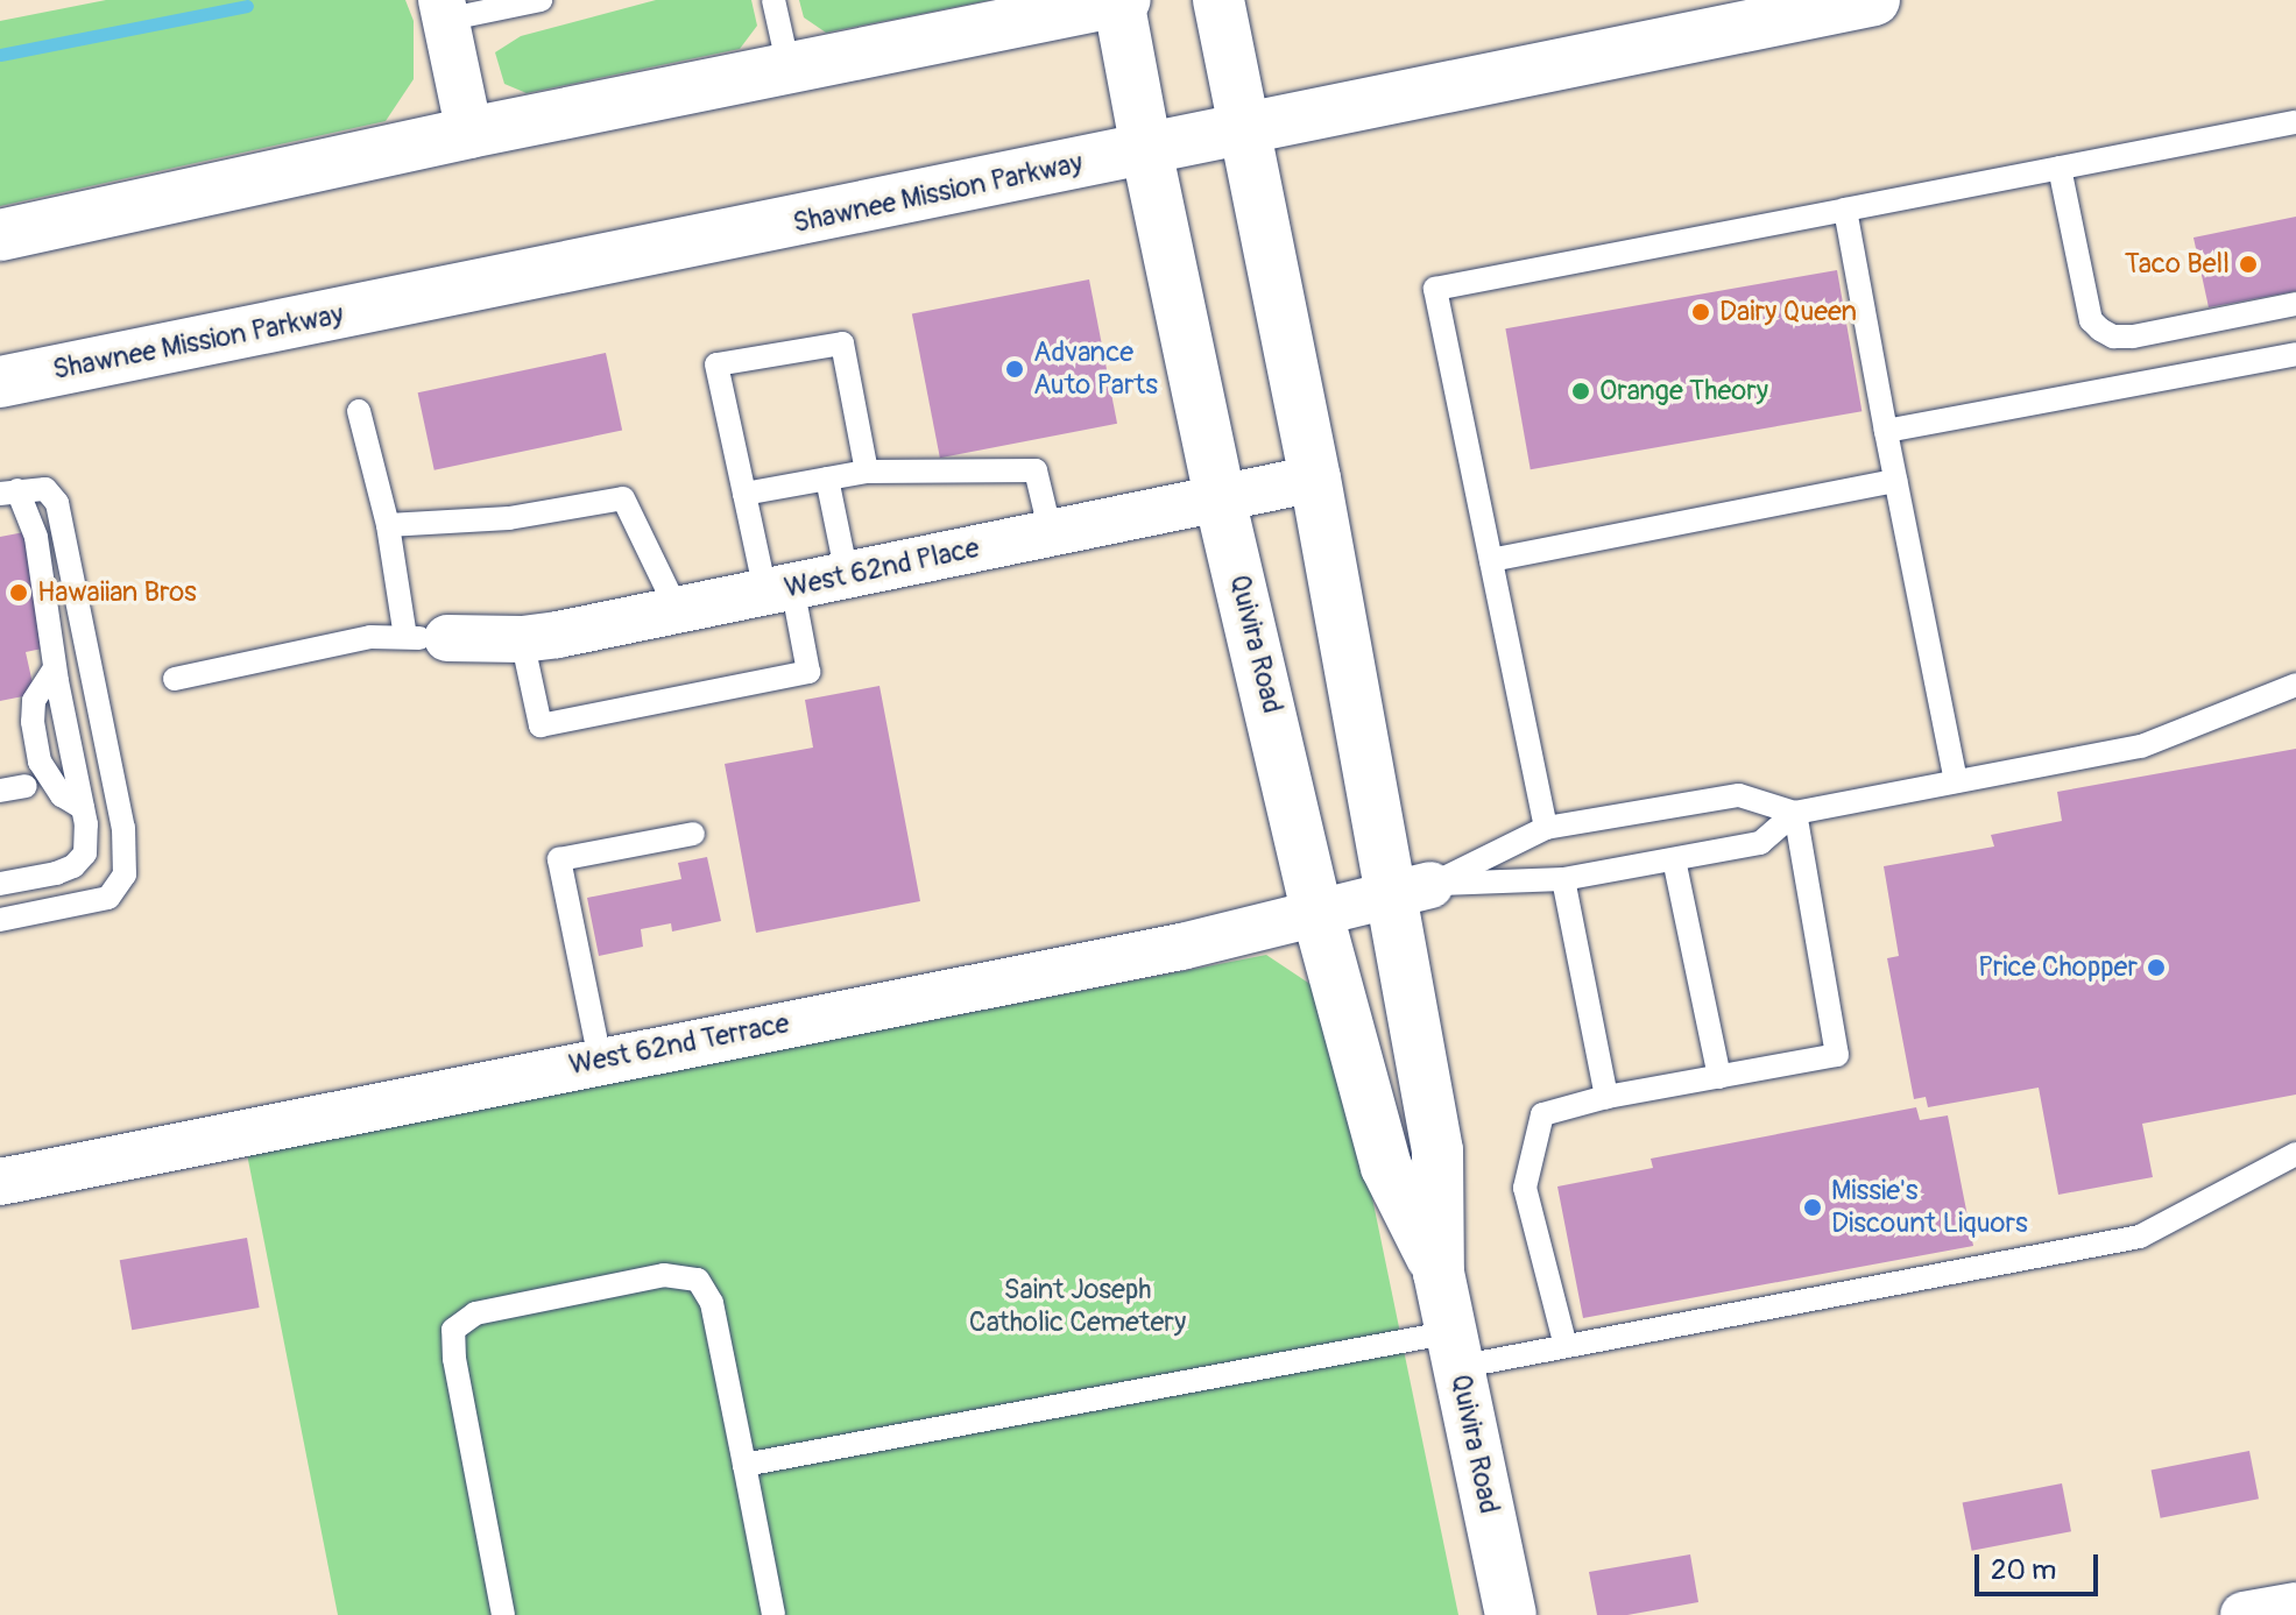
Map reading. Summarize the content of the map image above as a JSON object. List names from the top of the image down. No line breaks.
{"streets":{"main road":["Shawnee Mission Parkway","Quivira Road"],"street":["West 62nd Place","West 62nd Terrace"]},"crossings":[["Shawnee Mission Parkway","Quivira Road"],["West 62nd Place","Quivira Road"],["Quivira Road","West 62nd Terrace"]],"parks":["Saint Joseph Catholic Cemetery"],"places":["Taco Bell","Dairy Queen","Advance Auto Parts","Orange Theory","Hawaiian Bros","Price Chopper","Missie's Discount Liquors"],"scale_bar":"20 m"}
